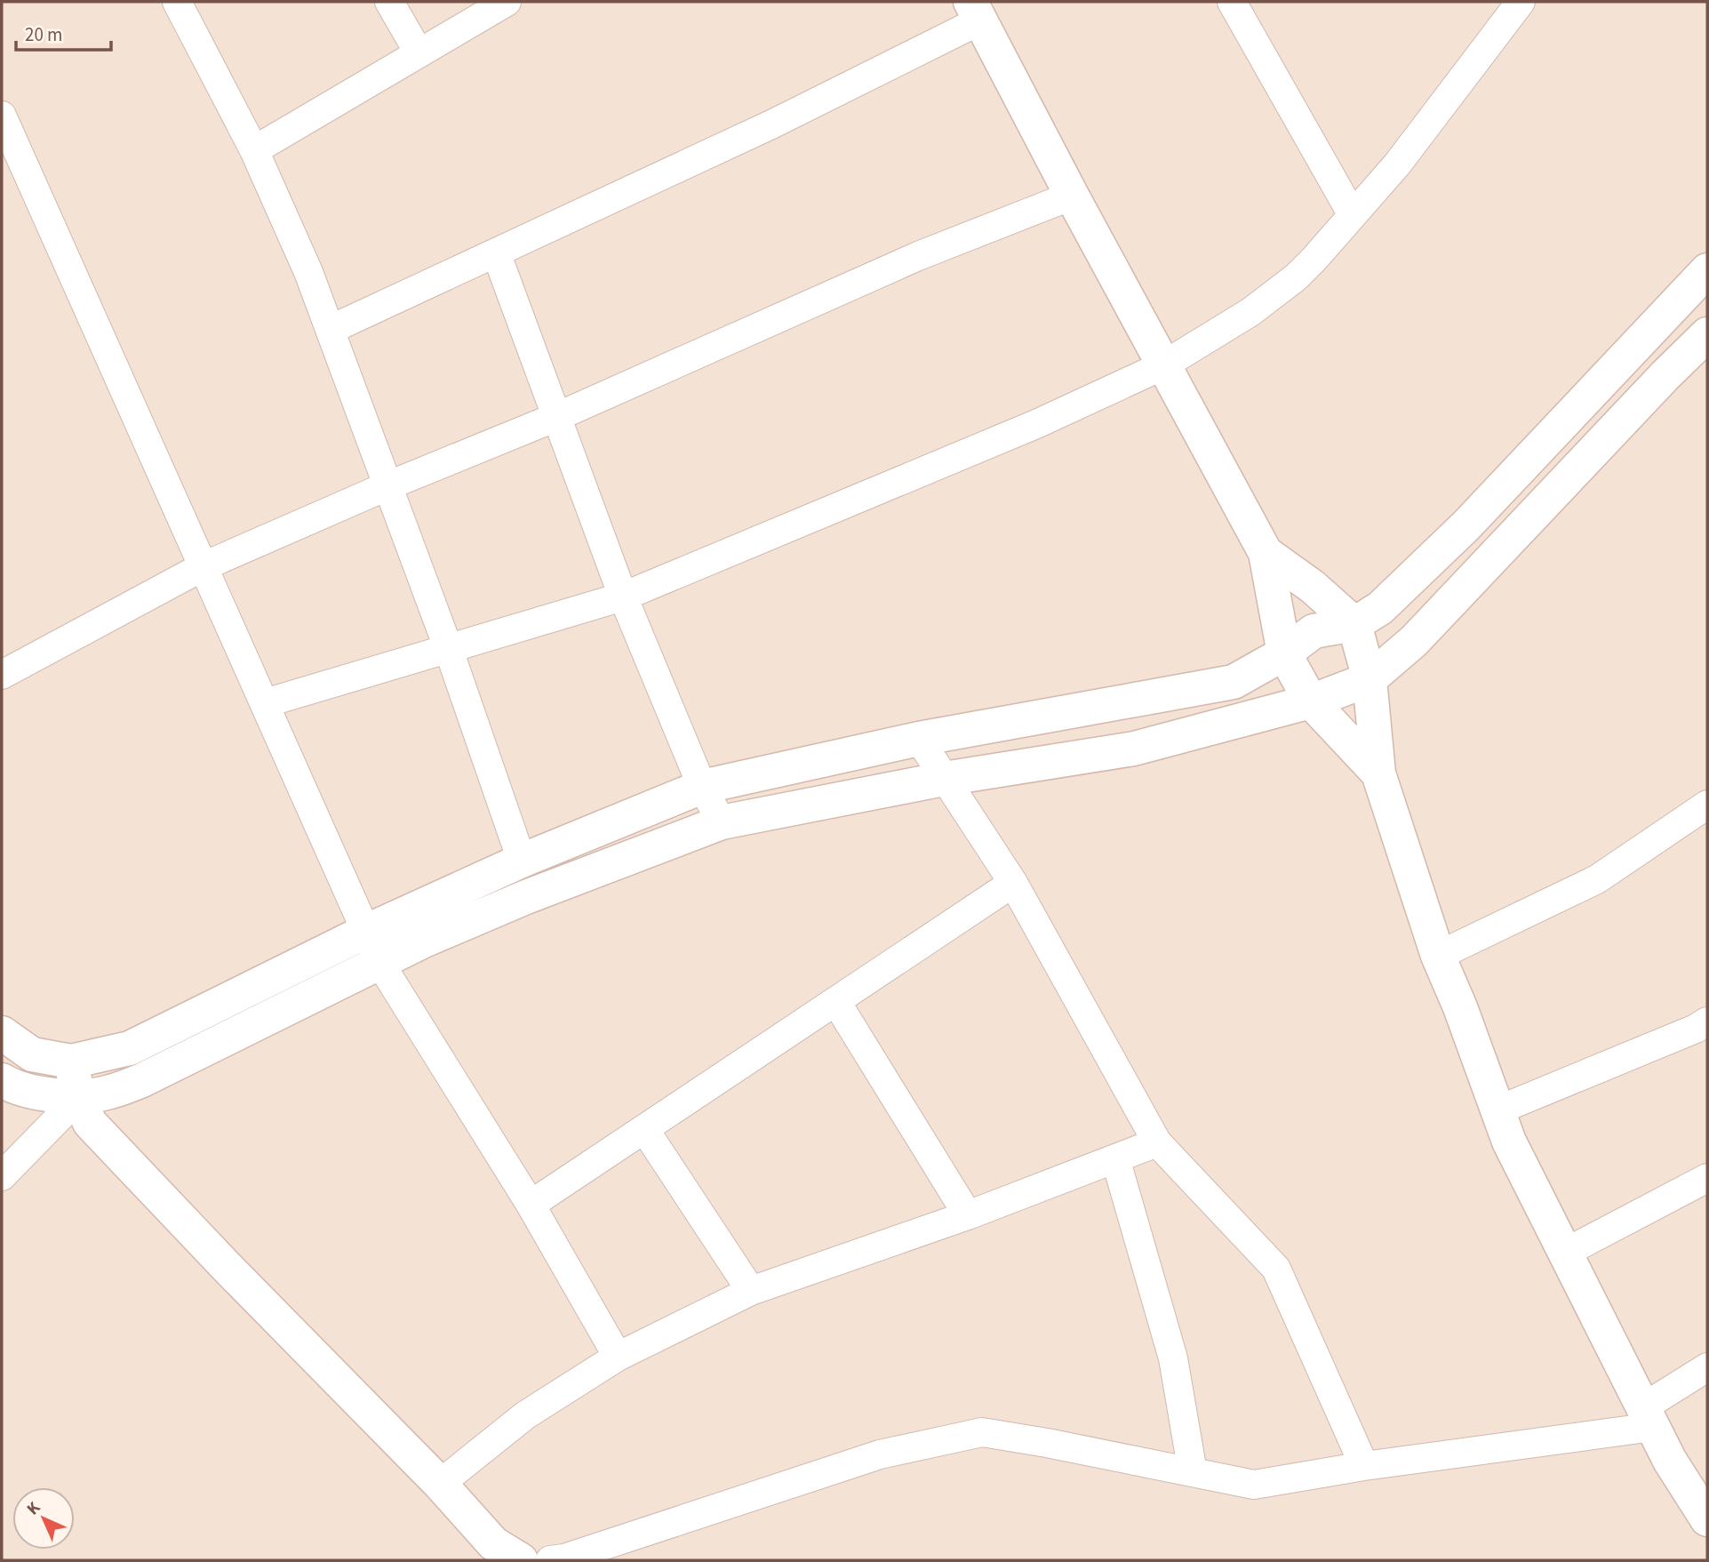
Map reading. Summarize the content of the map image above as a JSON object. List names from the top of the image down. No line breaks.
{"scale_bar":"20 m","north":"top left"}
